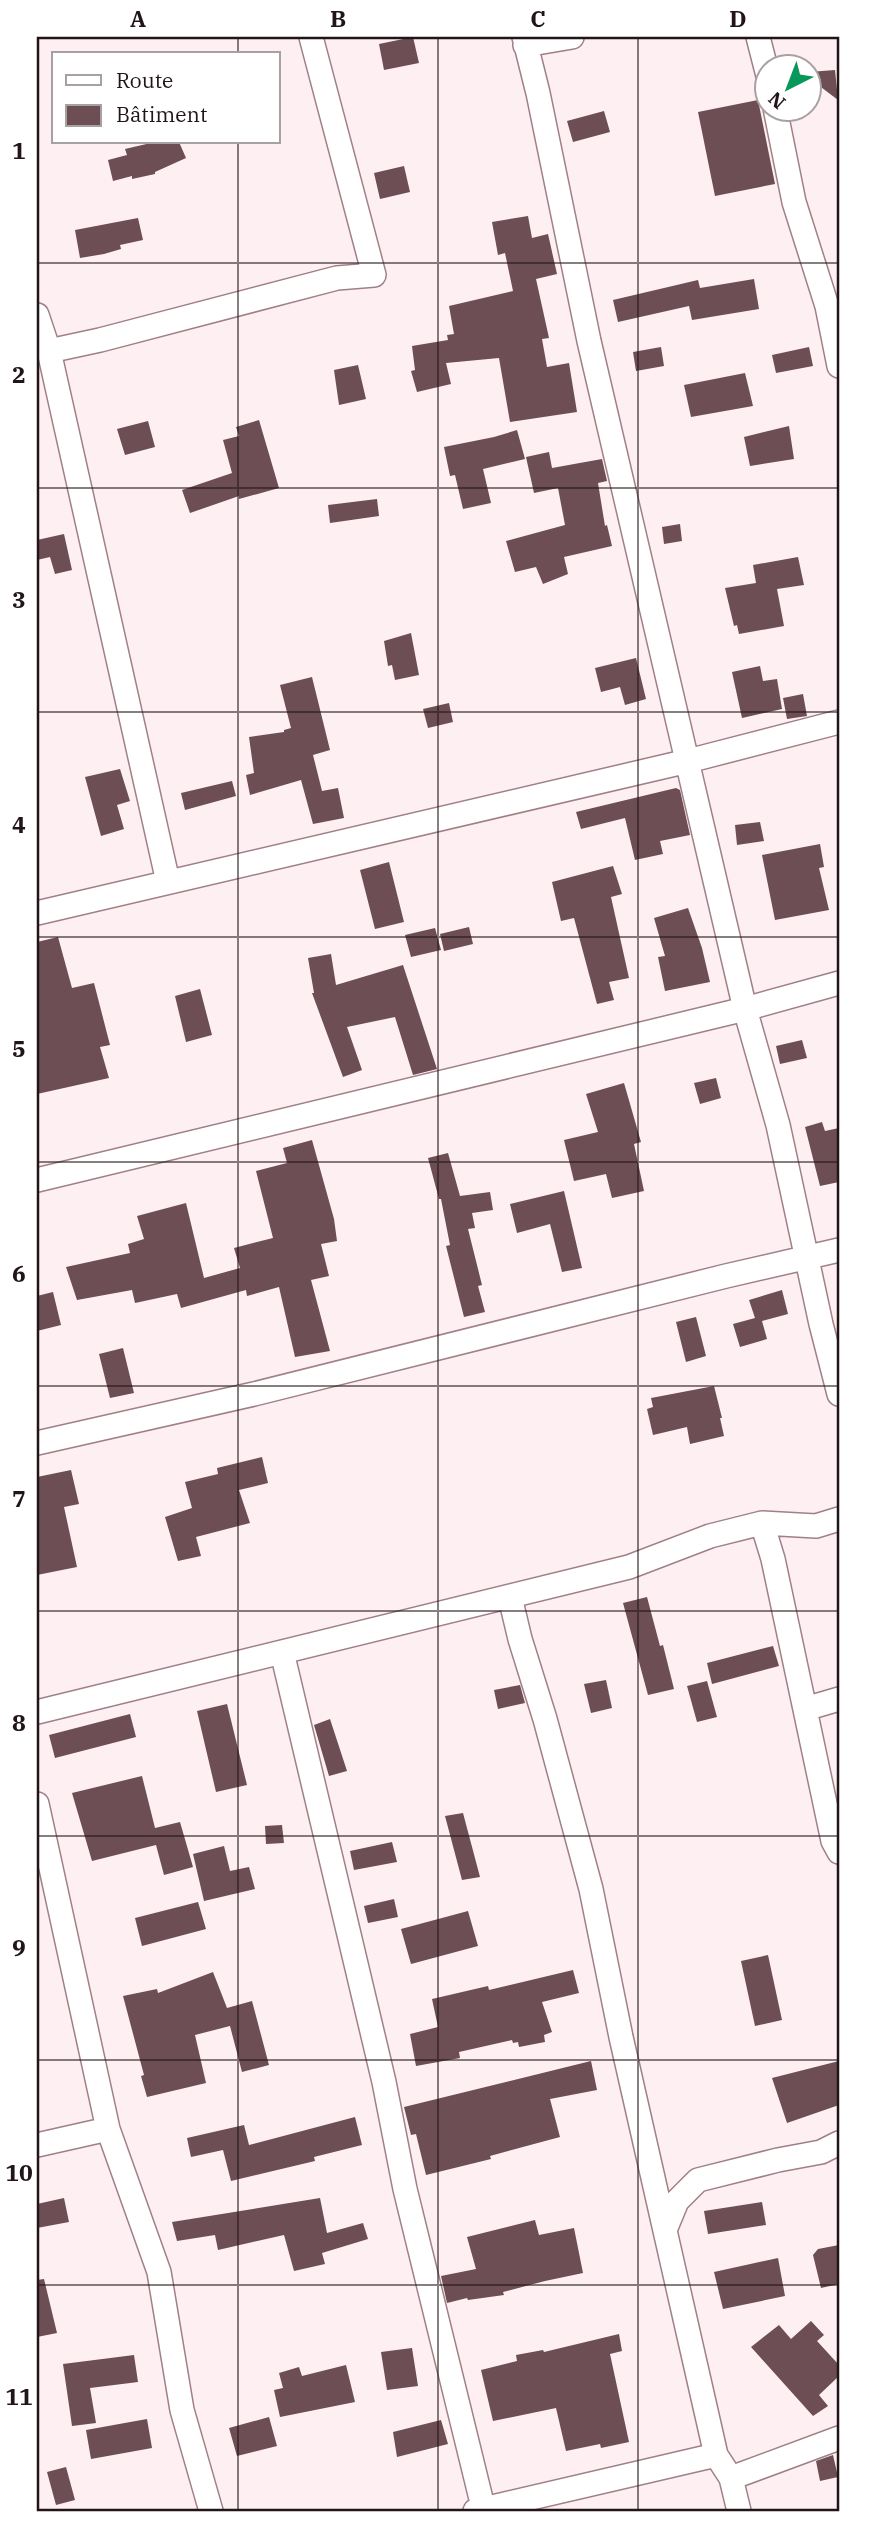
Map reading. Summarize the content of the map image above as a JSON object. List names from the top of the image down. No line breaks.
{"legend":["Route","Bâtiment"],"north":"bottom left","grid":{"columns":["A","B","C","D"],"rows":["1","2","3","4","5","6","7","8","9","10","11"]}}
